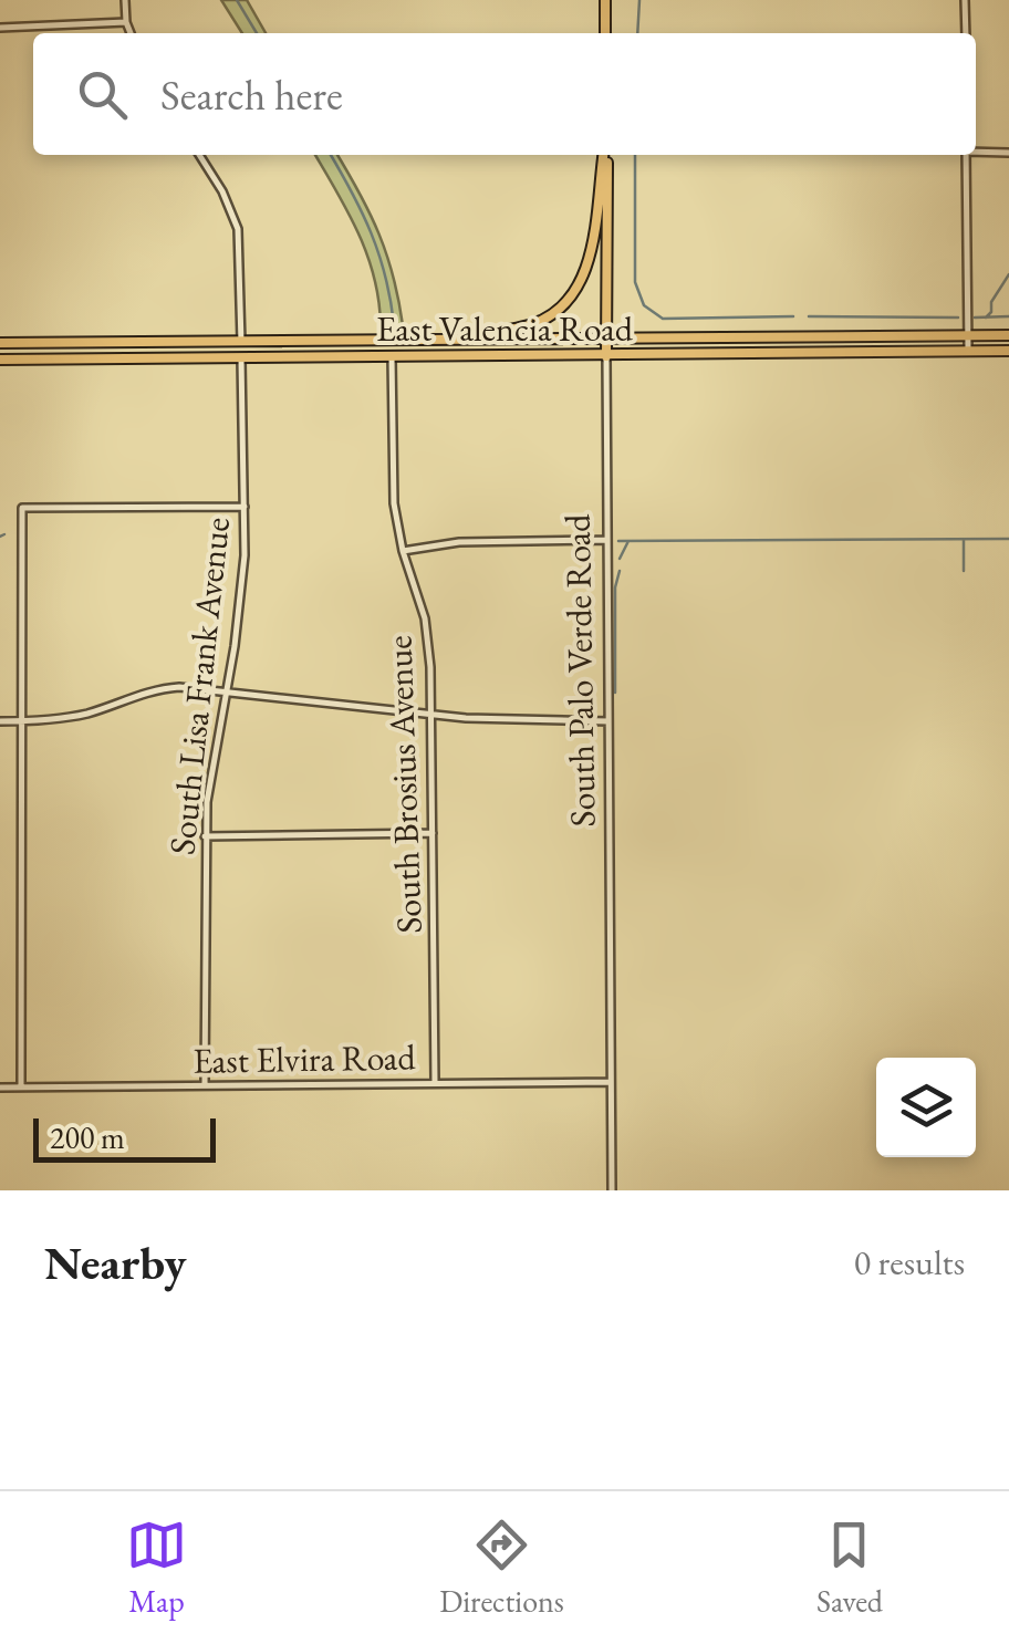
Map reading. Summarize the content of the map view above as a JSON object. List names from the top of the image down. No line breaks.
{"streets":{"main road":["East Valencia Road","South Palo Verde Road"],"street":["South Lisa Frank Avenue","South Brosius Avenue","East Elvira Road"]},"crossings":[["East Valencia Road","South Palo Verde Road"],["East Valencia Road","South Lisa Frank Avenue"],["East Valencia Road","South Brosius Avenue"],["South Palo Verde Road","East Elvira Road"],["South Lisa Frank Avenue","East Elvira Road"],["South Brosius Avenue","East Elvira Road"]],"scale_bar":"200 m","page":{"search":"Search here","scale":"200 m","heading":["Nearby","0 results"],"nav":["Map","Directions","Saved"]}}
